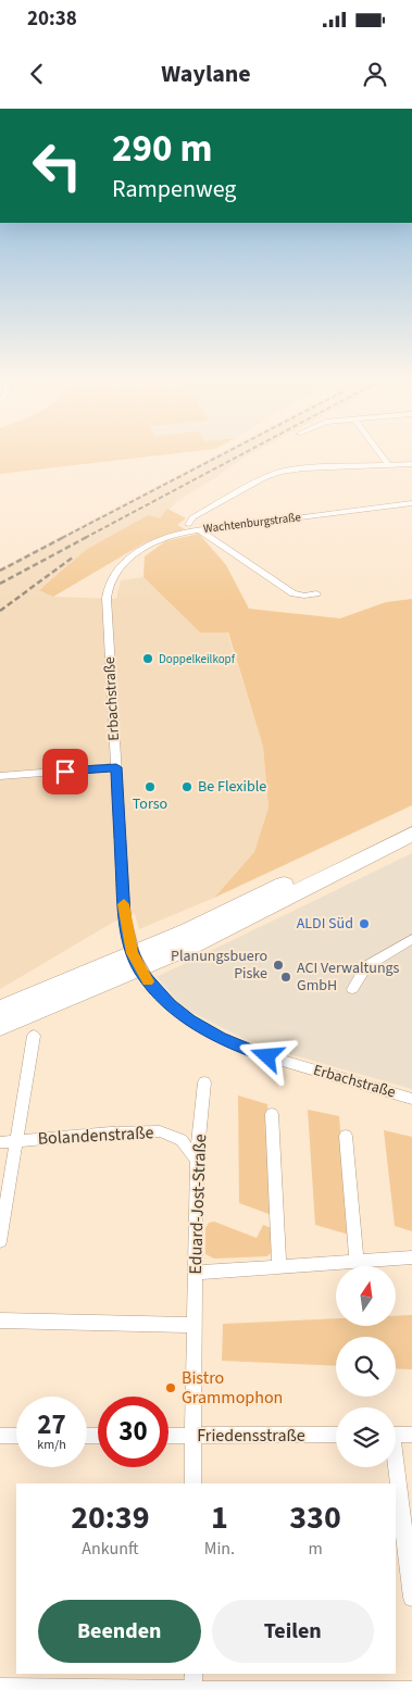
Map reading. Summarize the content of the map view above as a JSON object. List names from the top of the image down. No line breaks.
{"streets":{"street":["Wachtenburgstraße","Erbachstraße","Bolandenstraße","Eduard-Jost-Straße","Friedensstraße"]},"crossings":[["Wachtenburgstraße","Erbachstraße"],["Bolandenstraße","Eduard-Jost-Straße"],["Eduard-Jost-Straße","Friedensstraße"]],"places":["Doppelkeilkopf","Torso","Be Flexible","ALDI Süd","Planungsbuero Piske","ACI Verwaltungs GmbH","Bistro Grammophon"],"north":"top","page":{"status":"20:38","header":"Waylane","turn":["290 m","Rampenweg"],"speed":"27 km/h","limit":"30","eta":["20:39","Ankunft","1","Min.","330","m"],"buttons":["Beenden","Teilen"]}}
